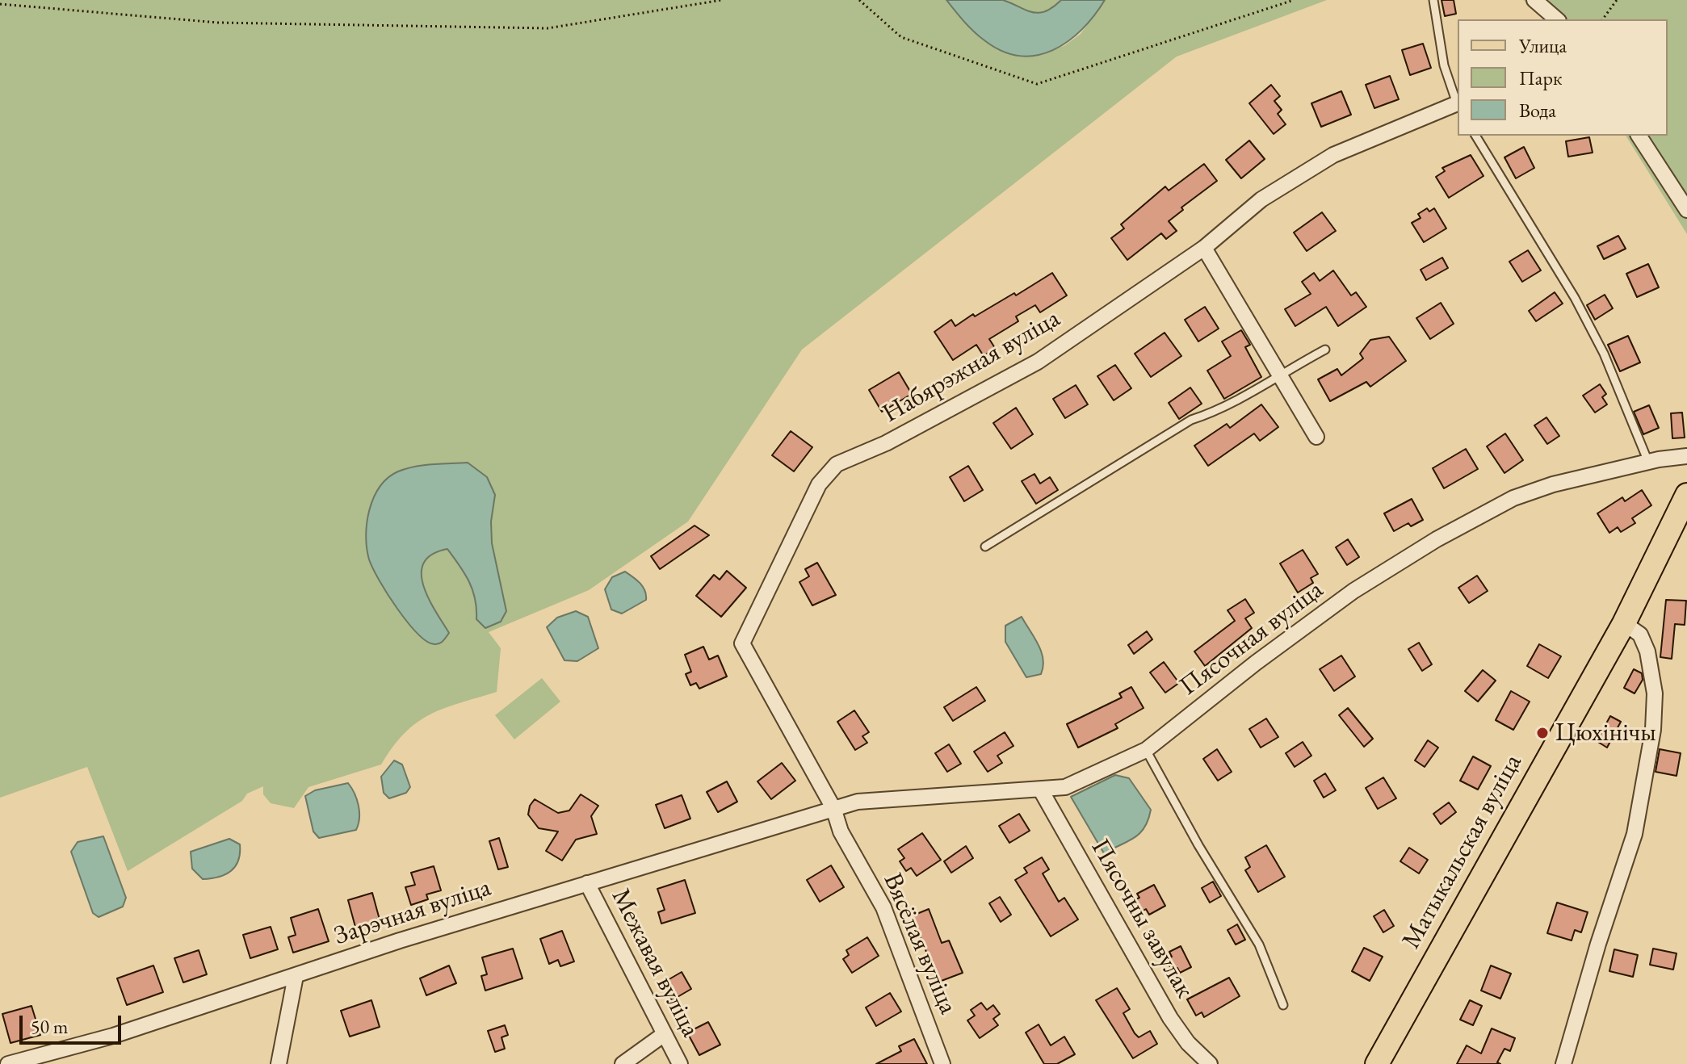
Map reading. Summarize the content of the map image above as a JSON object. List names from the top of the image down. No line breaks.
{"streets":{"main road":["Матыкальская вуліца"],"street":["Набярэжная вуліца","Пясочная вуліца","Зарэчная вуліца","Пясочны завулак","Вясёлая вуліца","Межавая вуліца"]},"crossings":[["Набярэжная вуліца","Пясочная вуліца"],["Набярэжная вуліца","Зарэчная вуліца"],["Набярэжная вуліца","Вясёлая вуліца"],["Пясочная вуліца","Зарэчная вуліца"],["Пясочная вуліца","Пясочны завулак"],["Пясочная вуліца","Вясёлая вуліца"],["Зарэчная вуліца","Вясёлая вуліца"],["Зарэчная вуліца","Межавая вуліца"]],"places":["Цюхінічы"],"legend":["Улица","Парк","Вода"],"scale_bar":"50 m"}
